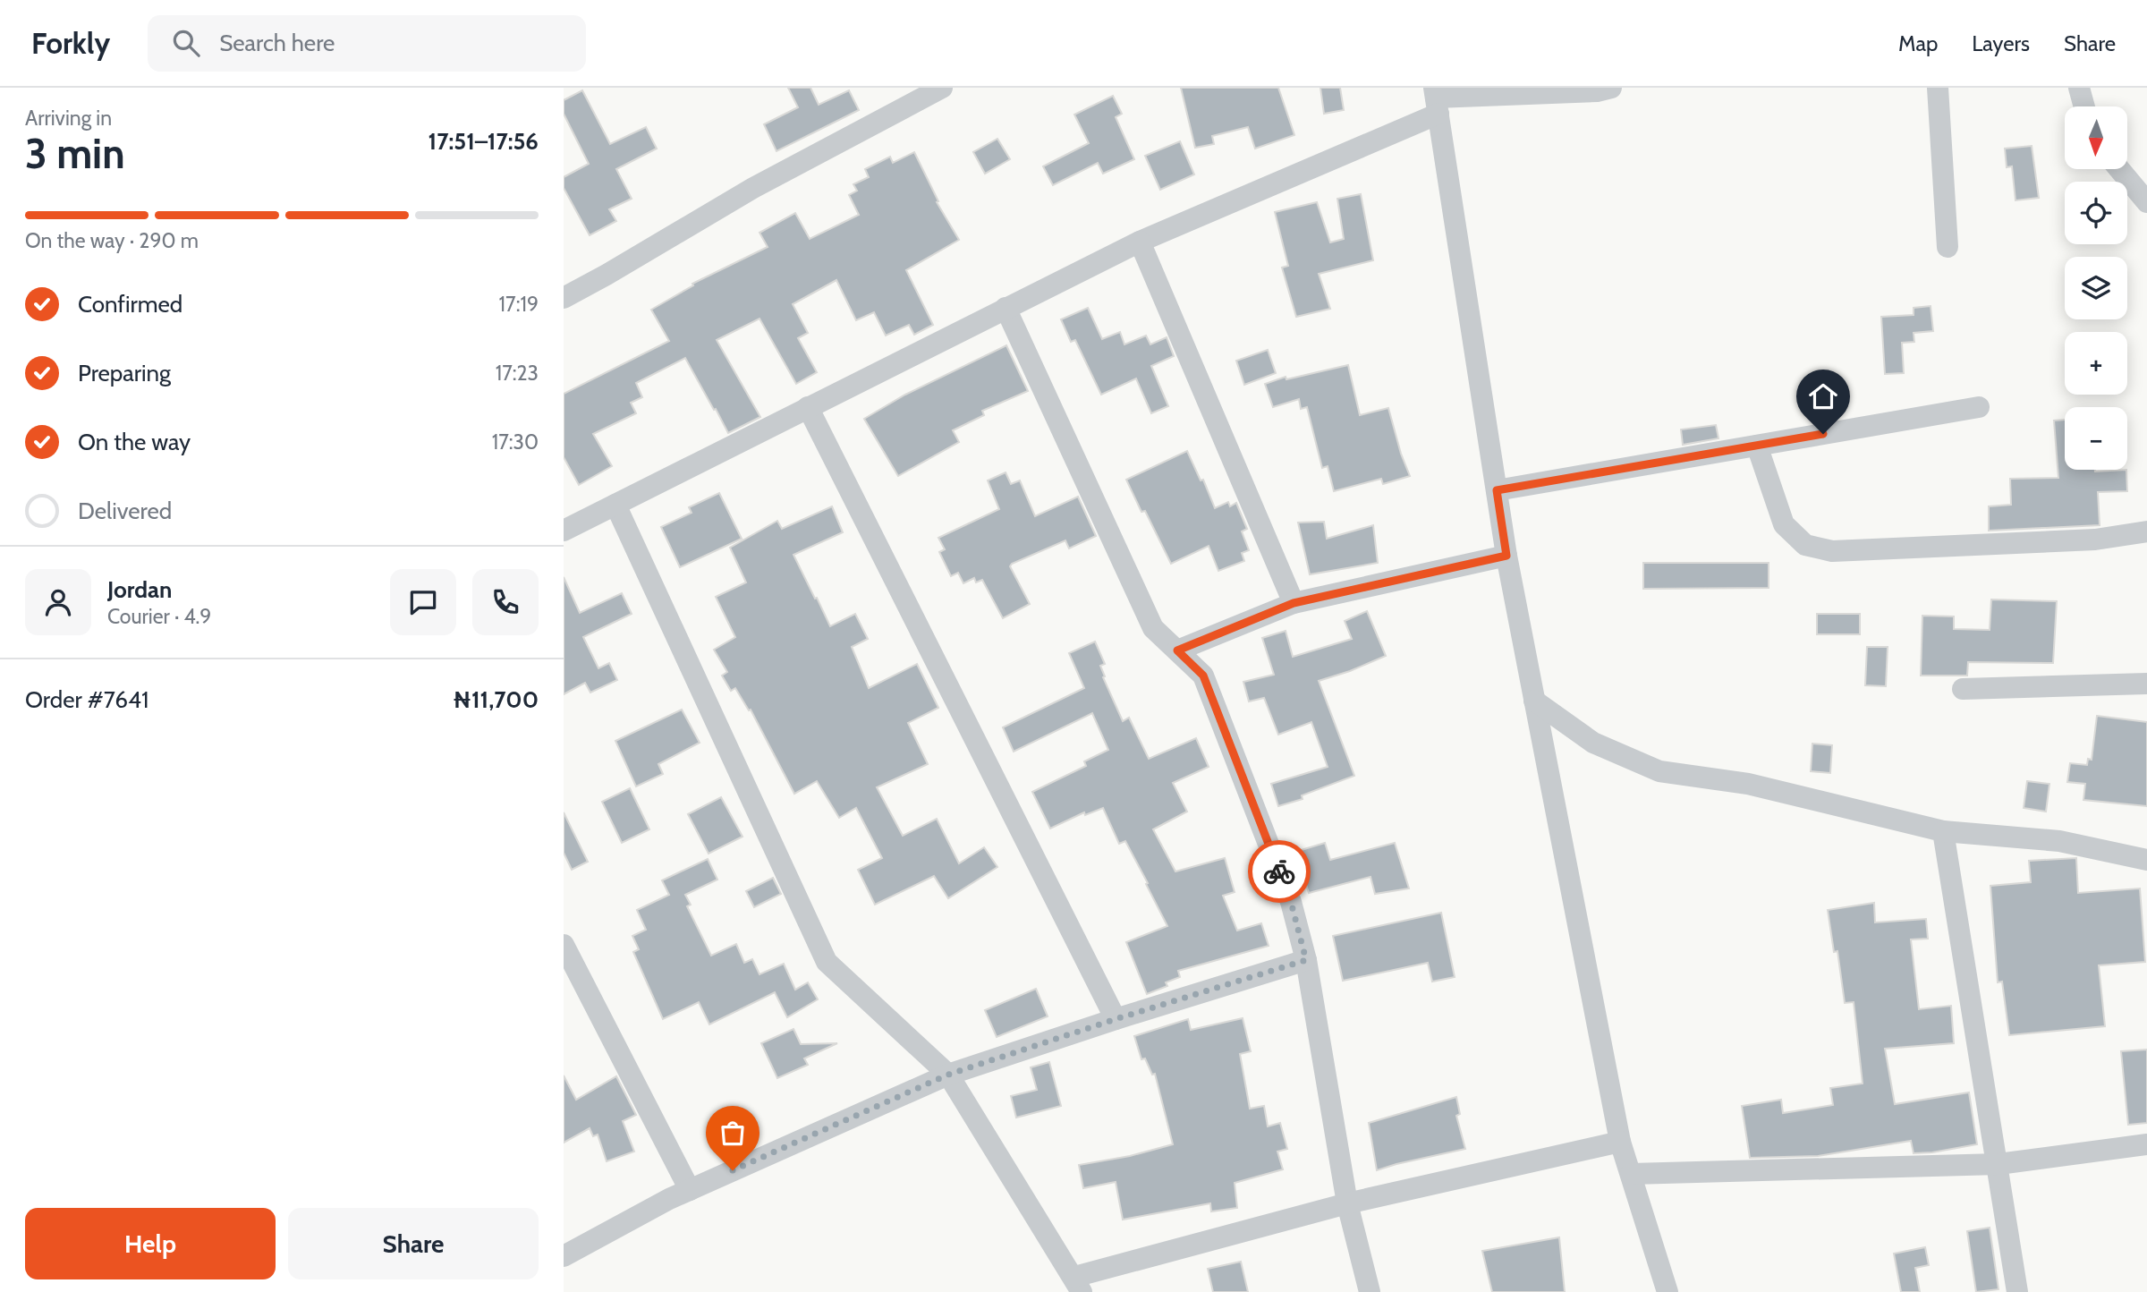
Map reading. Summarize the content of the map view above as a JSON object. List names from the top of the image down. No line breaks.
{"north":"bottom","page":{"header":"Forkly","search":"Search here","nav":["Map","Layers","Share"],"heading":["3 min","Arriving in","17:51–17:56"],"panel":["Jordan","Courier · 4.9","Order #7641","₦11,700"],"map_buttons":["+","−"],"bar":"On the way · 290 m","list":[["Confirmed","17:19"],["Preparing","17:23"],["On the way","17:30"],"Delivered"],"buttons":["Help","Share"]}}
